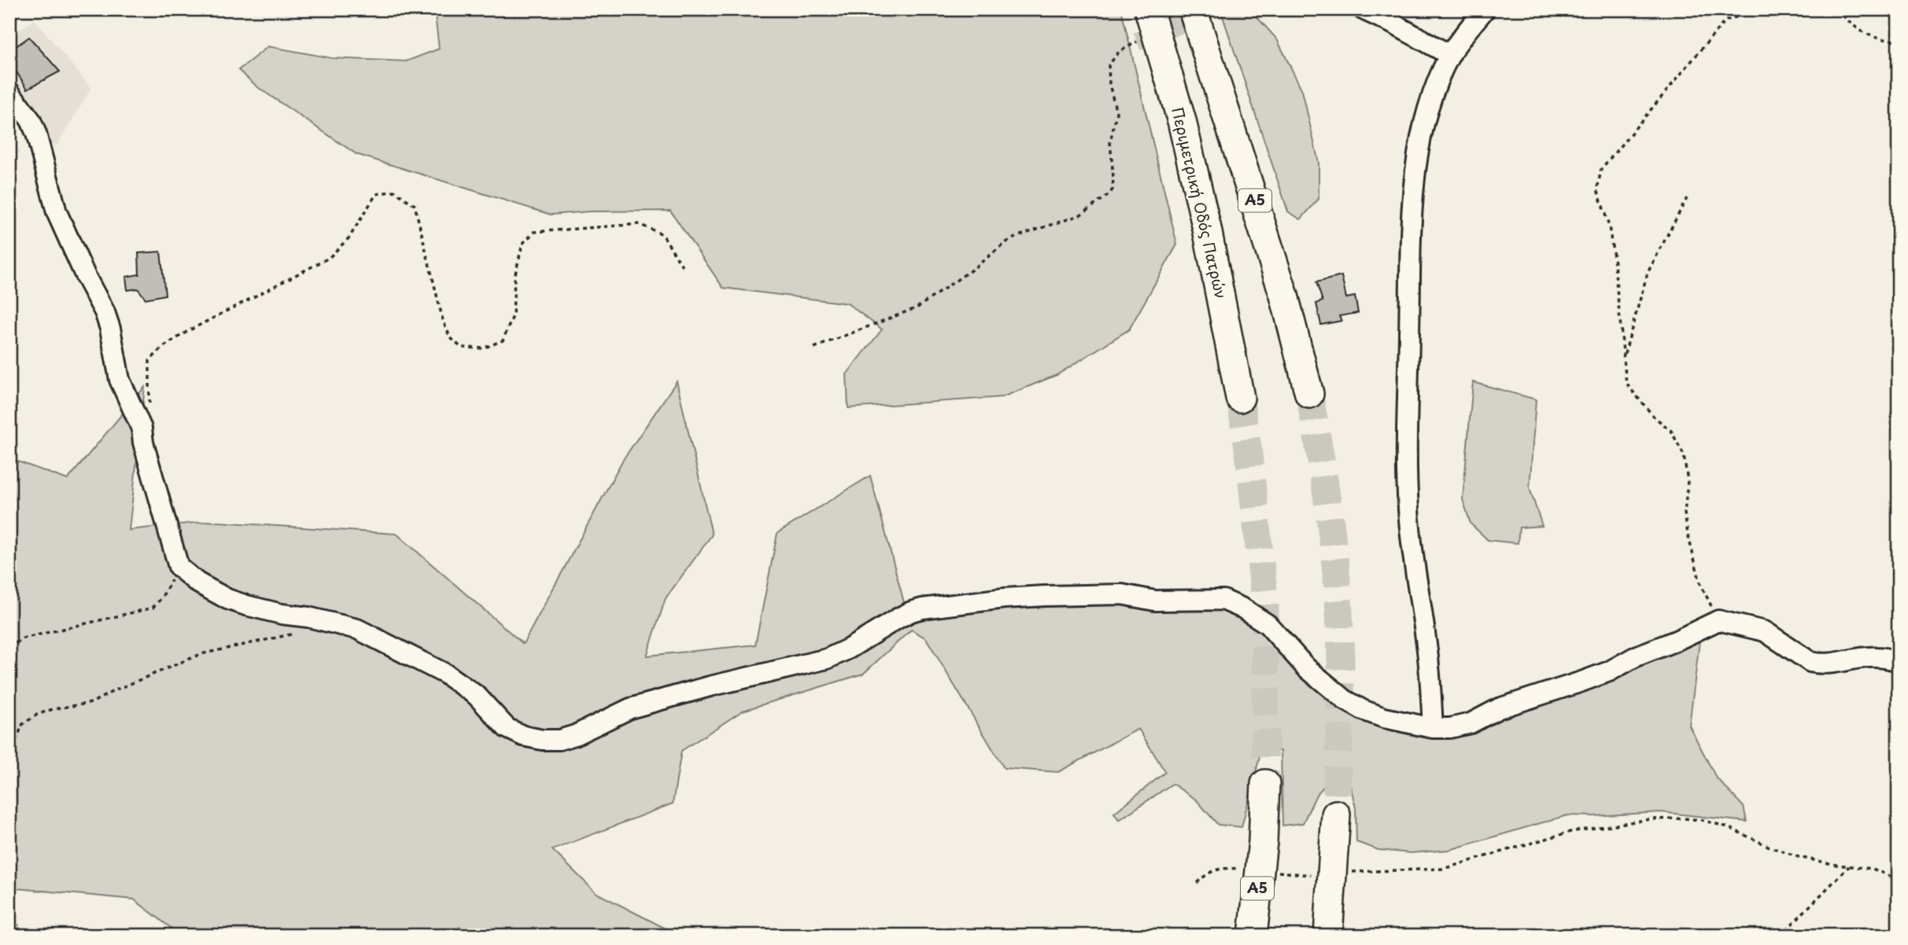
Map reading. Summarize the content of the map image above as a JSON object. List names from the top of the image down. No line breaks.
{"streets":{"highway":["Α5","Περιμετρική Οδός Πατρών"]}}
